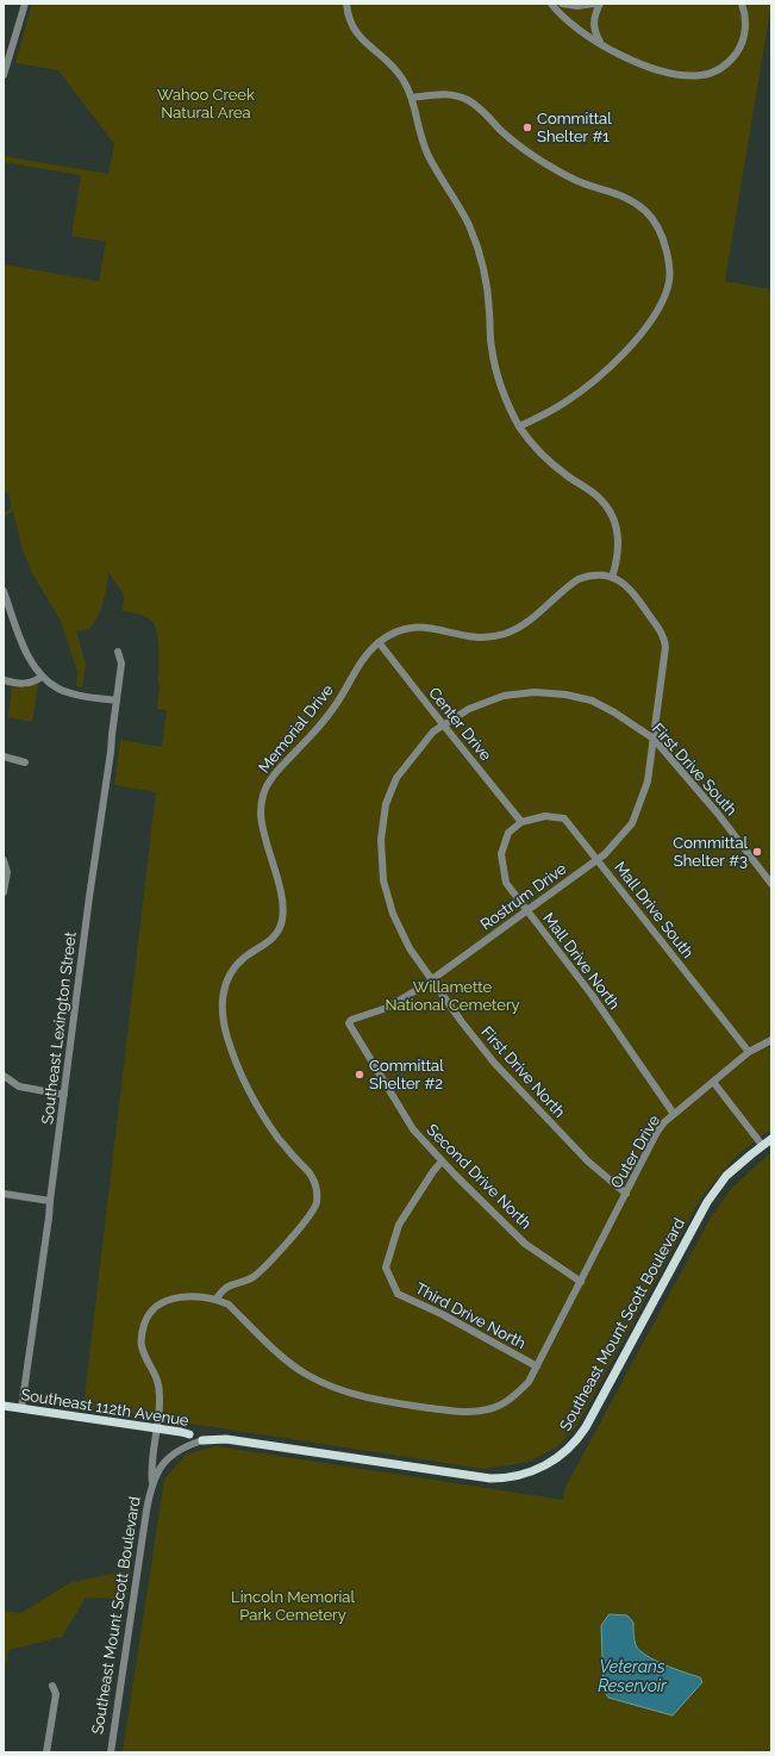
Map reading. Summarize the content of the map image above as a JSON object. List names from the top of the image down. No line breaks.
{"streets":{"main road":["Southeast Mount Scott Boulevard","Southeast 112th Avenue"],"street":["Center Drive","Memorial Drive","First Drive South","Rostrum Drive","Mall Drive South","Mall Drive North","Southeast Lexington Street","First Drive North","Outer Drive","Second Drive North","Third Drive North"]},"crossings":[["Center Drive","Memorial Drive"],["Center Drive","First Drive South"],["Center Drive","Mall Drive South"],["Center Drive","Mall Drive North"],["Center Drive","First Drive North"],["Memorial Drive","Outer Drive"],["Memorial Drive","Southeast Mount Scott Boulevard"],["First Drive South","Rostrum Drive"],["First Drive South","First Drive North"],["Rostrum Drive","Mall Drive South"],["Rostrum Drive","Mall Drive North"],["Rostrum Drive","First Drive North"],["Rostrum Drive","Second Drive North"],["Mall Drive South","Mall Drive North"],["Mall Drive South","Outer Drive"],["Mall Drive North","Outer Drive"],["Southeast Lexington Street","Southeast 112th Avenue"],["First Drive North","Outer Drive"],["Outer Drive","Second Drive North"],["Outer Drive","Third Drive North"],["Outer Drive","Southeast Mount Scott Boulevard"],["Second Drive North","Third Drive North"],["Southeast Mount Scott Boulevard","Southeast 112th Avenue"]],"water":["Veterans Reservoir"],"parks":["Wahoo Creek Natural Area","Willamette National Cemetery","Lincoln Memorial Park Cemetery"],"places":["Committal Shelter #1","Committal Shelter #3","Committal Shelter #2"]}
